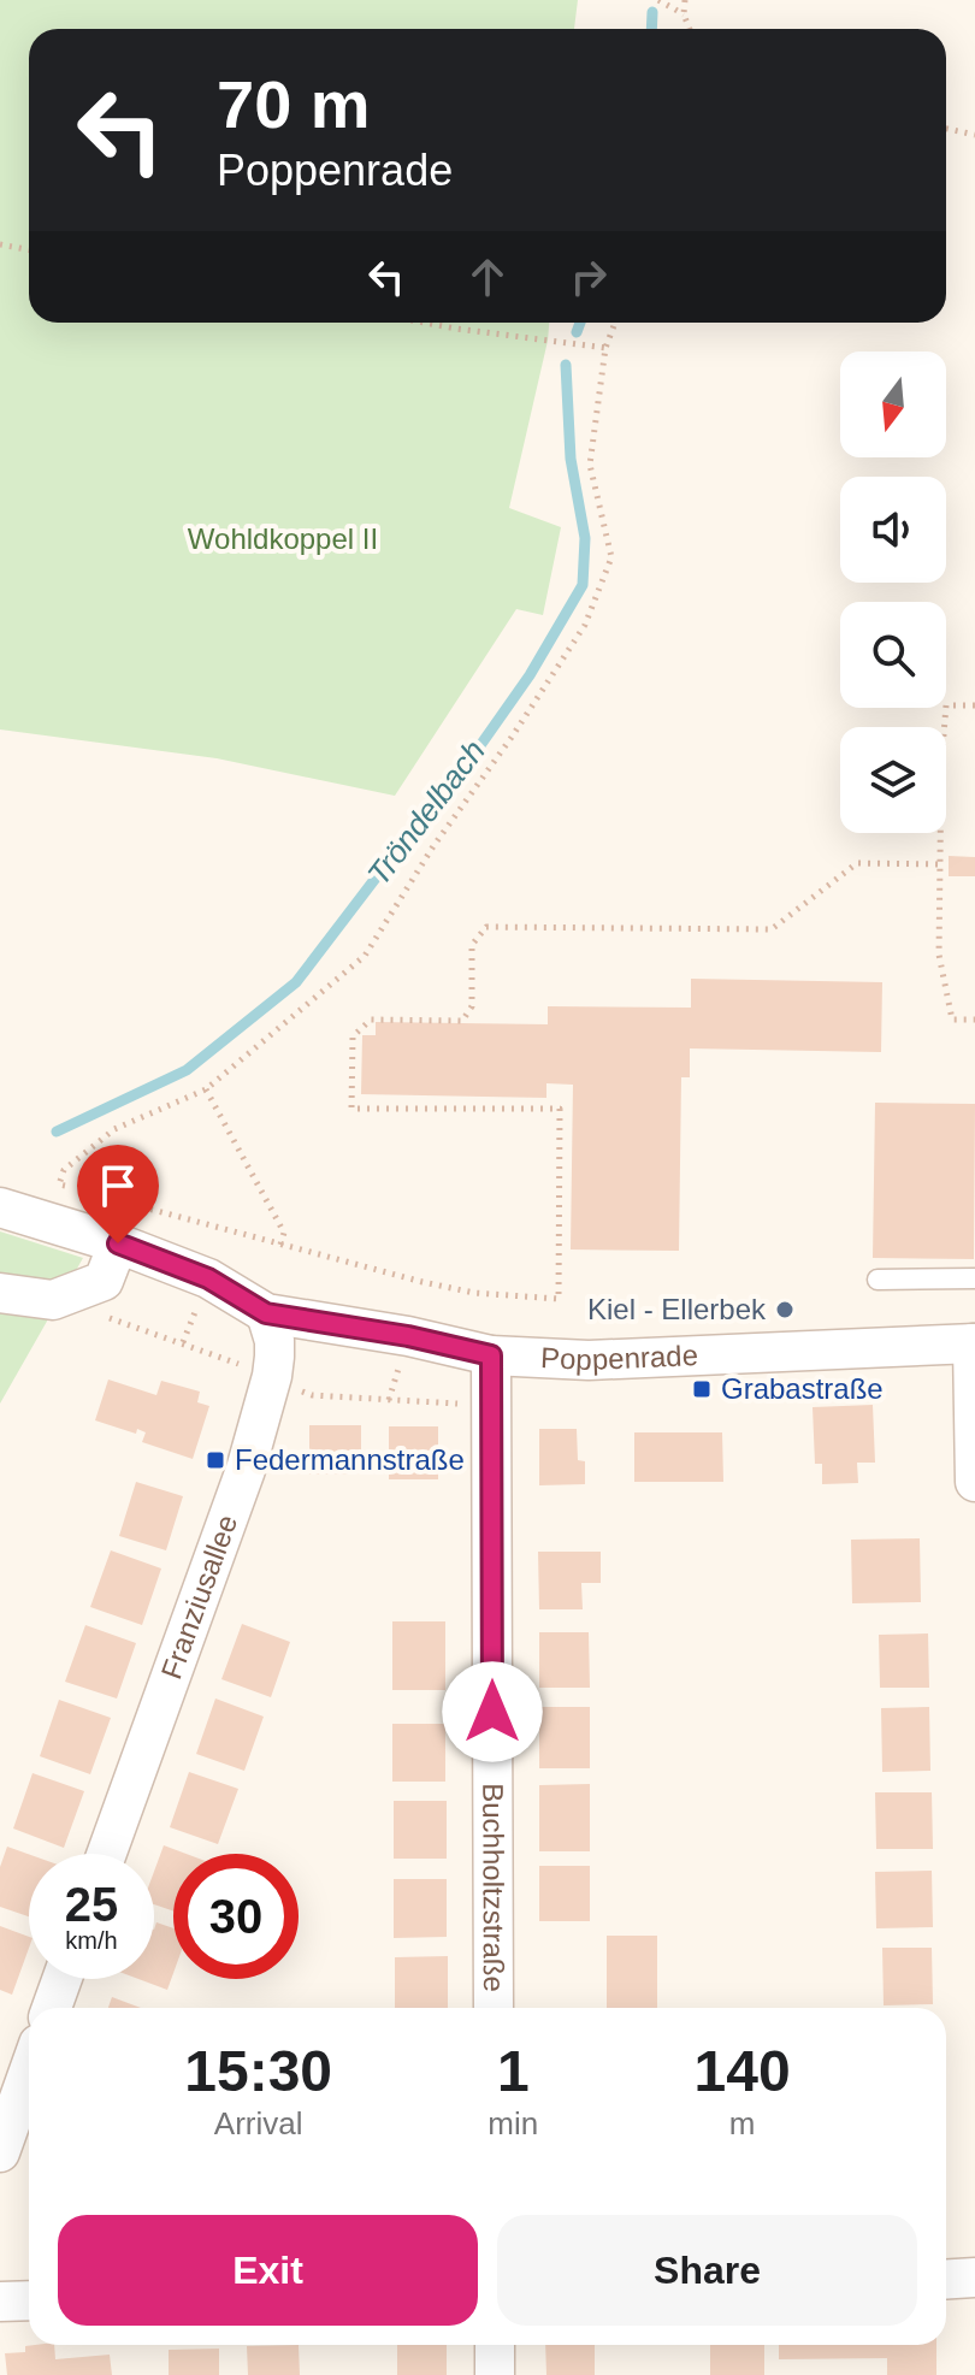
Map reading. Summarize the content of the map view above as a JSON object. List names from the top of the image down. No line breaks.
{"streets":{"street":["Poppenrade","Franziusallee","Buchholtzstraße"]},"crossings":[["Poppenrade","Franziusallee"],["Poppenrade","Buchholtzstraße"]],"water":["Tröndelbach"],"parks":["Wohldkoppel II"],"places":{"other":["Kiel - Ellerbek"],"transit":["Grabastraße","Federmannstraße"]},"north":"bottom","page":{"turn":["70 m","Poppenrade"],"speed":"25 km/h","limit":"30","eta":["15:30","Arrival","1","min","140","m"],"buttons":["Exit","Share"]}}
